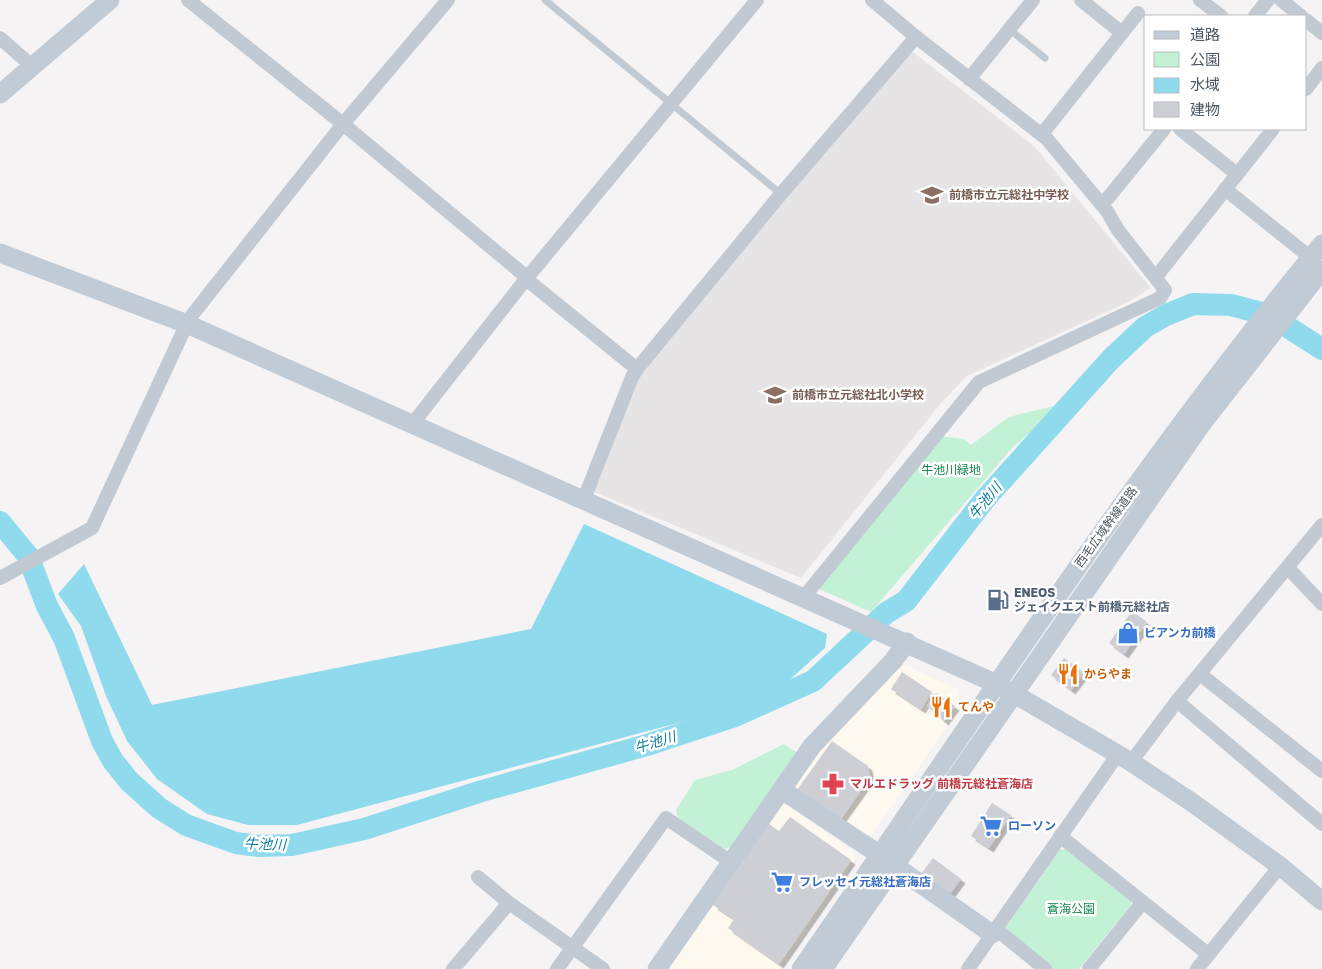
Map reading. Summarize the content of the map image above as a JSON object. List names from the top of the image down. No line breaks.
{"streets":{"street":["西毛広域幹線道路"]},"water":["牛池川"],"parks":["牛池川緑地","蒼海公園"],"places":{"school or university":["前橋市立元総社中学校","前橋市立元総社北小学校"],"fuel station":["ENEOS ジェイクエスト前橋元総社店"],"shop":["ビアンカ前橋"],"restaurant":["からやま","てんや"],"pharmacy":["マルエドラッグ 前橋元総社蒼海店"],"supermarket":["ローソン","フレッセイ元総社蒼海店"]},"legend":["道路","公園","水域","建物"]}
